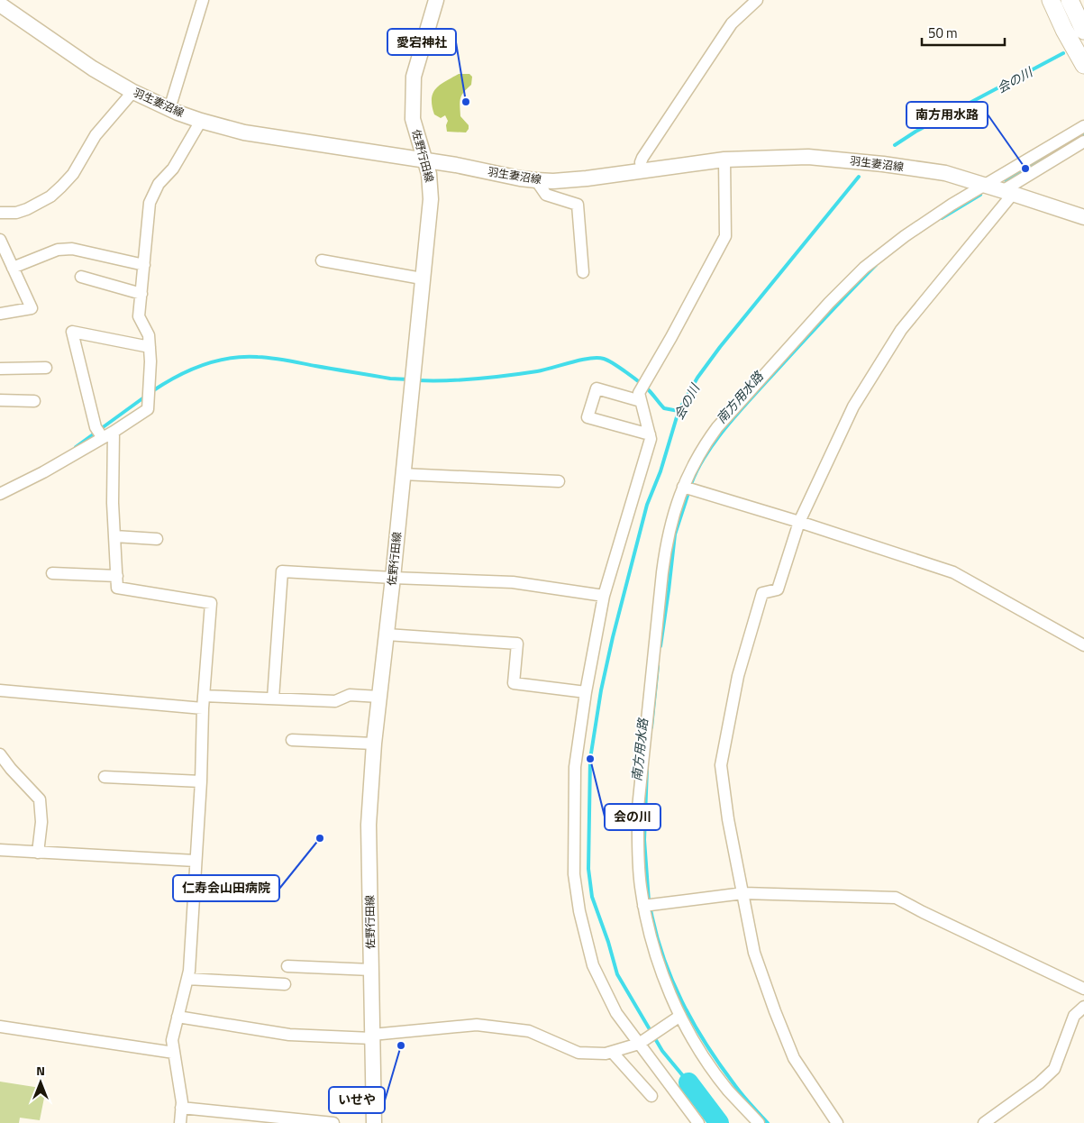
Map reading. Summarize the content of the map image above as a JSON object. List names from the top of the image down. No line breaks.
{"streets":{"main road":["羽生妻沼線","佐野行田線"]},"crossings":[["羽生妻沼線","佐野行田線"]],"water":["会の川","南方用水路"],"places":["愛宕神社","南方用水路","会の川","仁寿会山田病院","いせや"],"scale_bar":"50 m","north":"top"}
